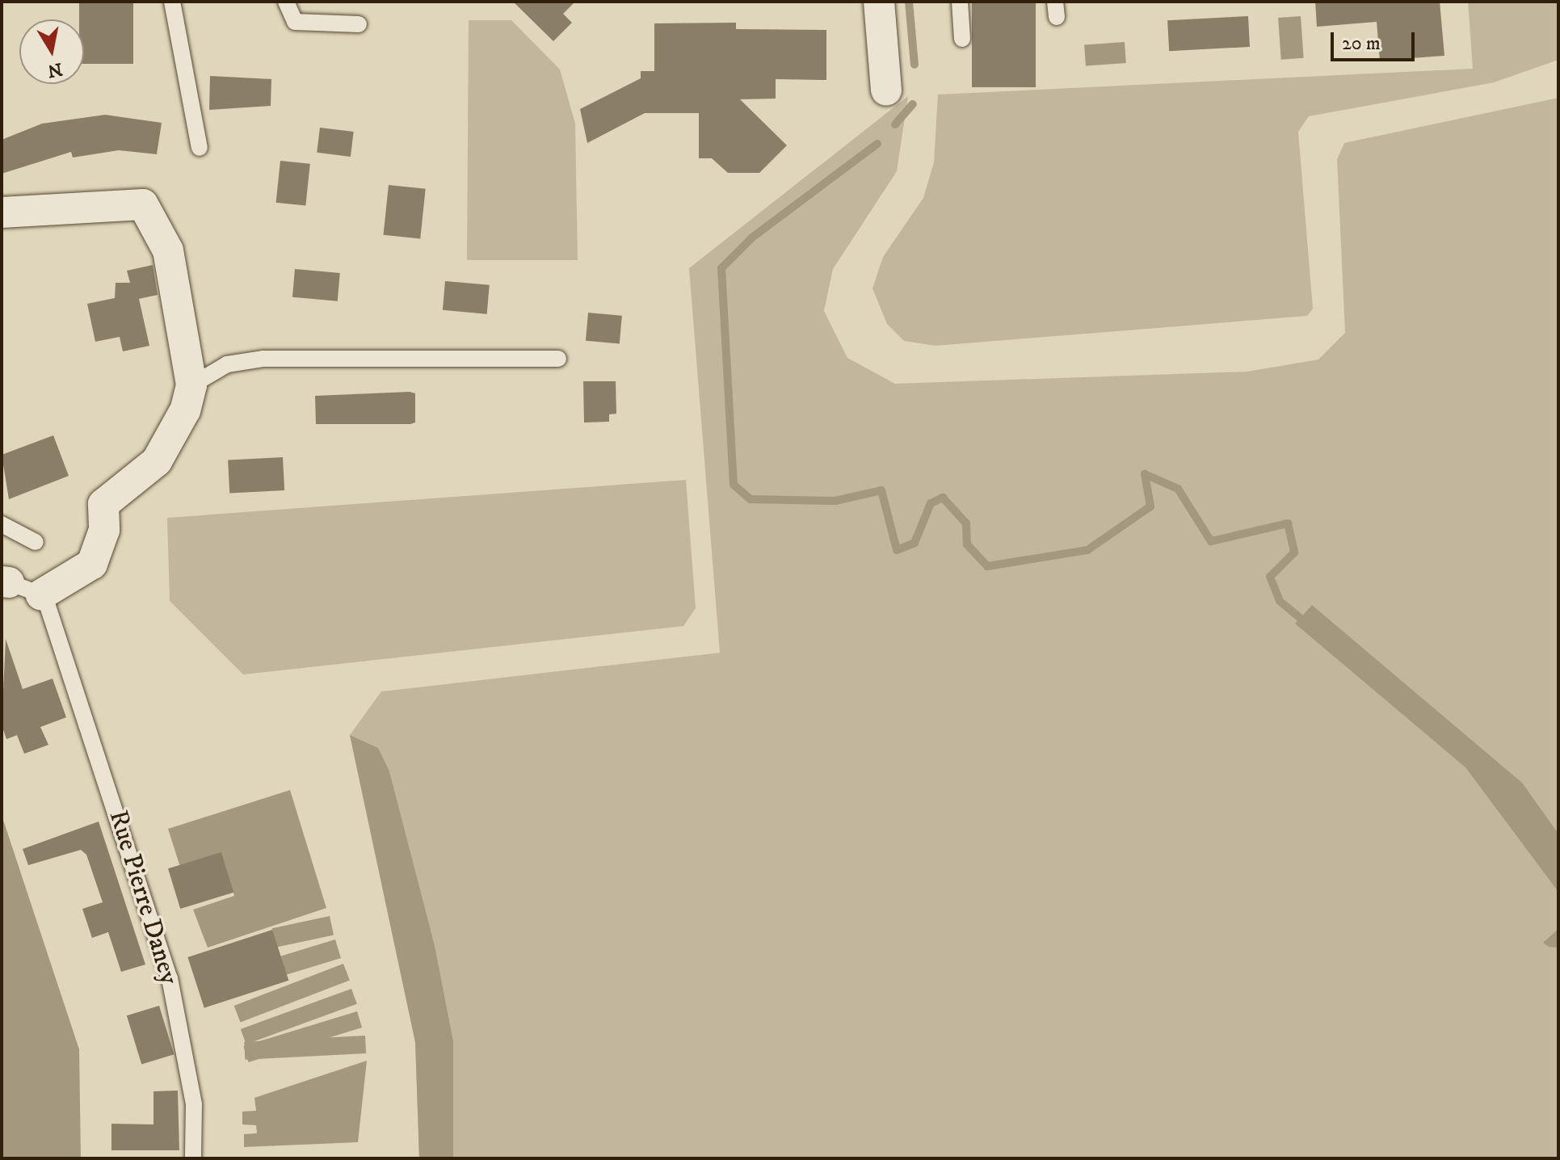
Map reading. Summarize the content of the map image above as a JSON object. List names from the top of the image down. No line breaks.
{"streets":{"lane":["Rue Pierre Daney"]},"scale_bar":"20 m","north":"bottom"}
